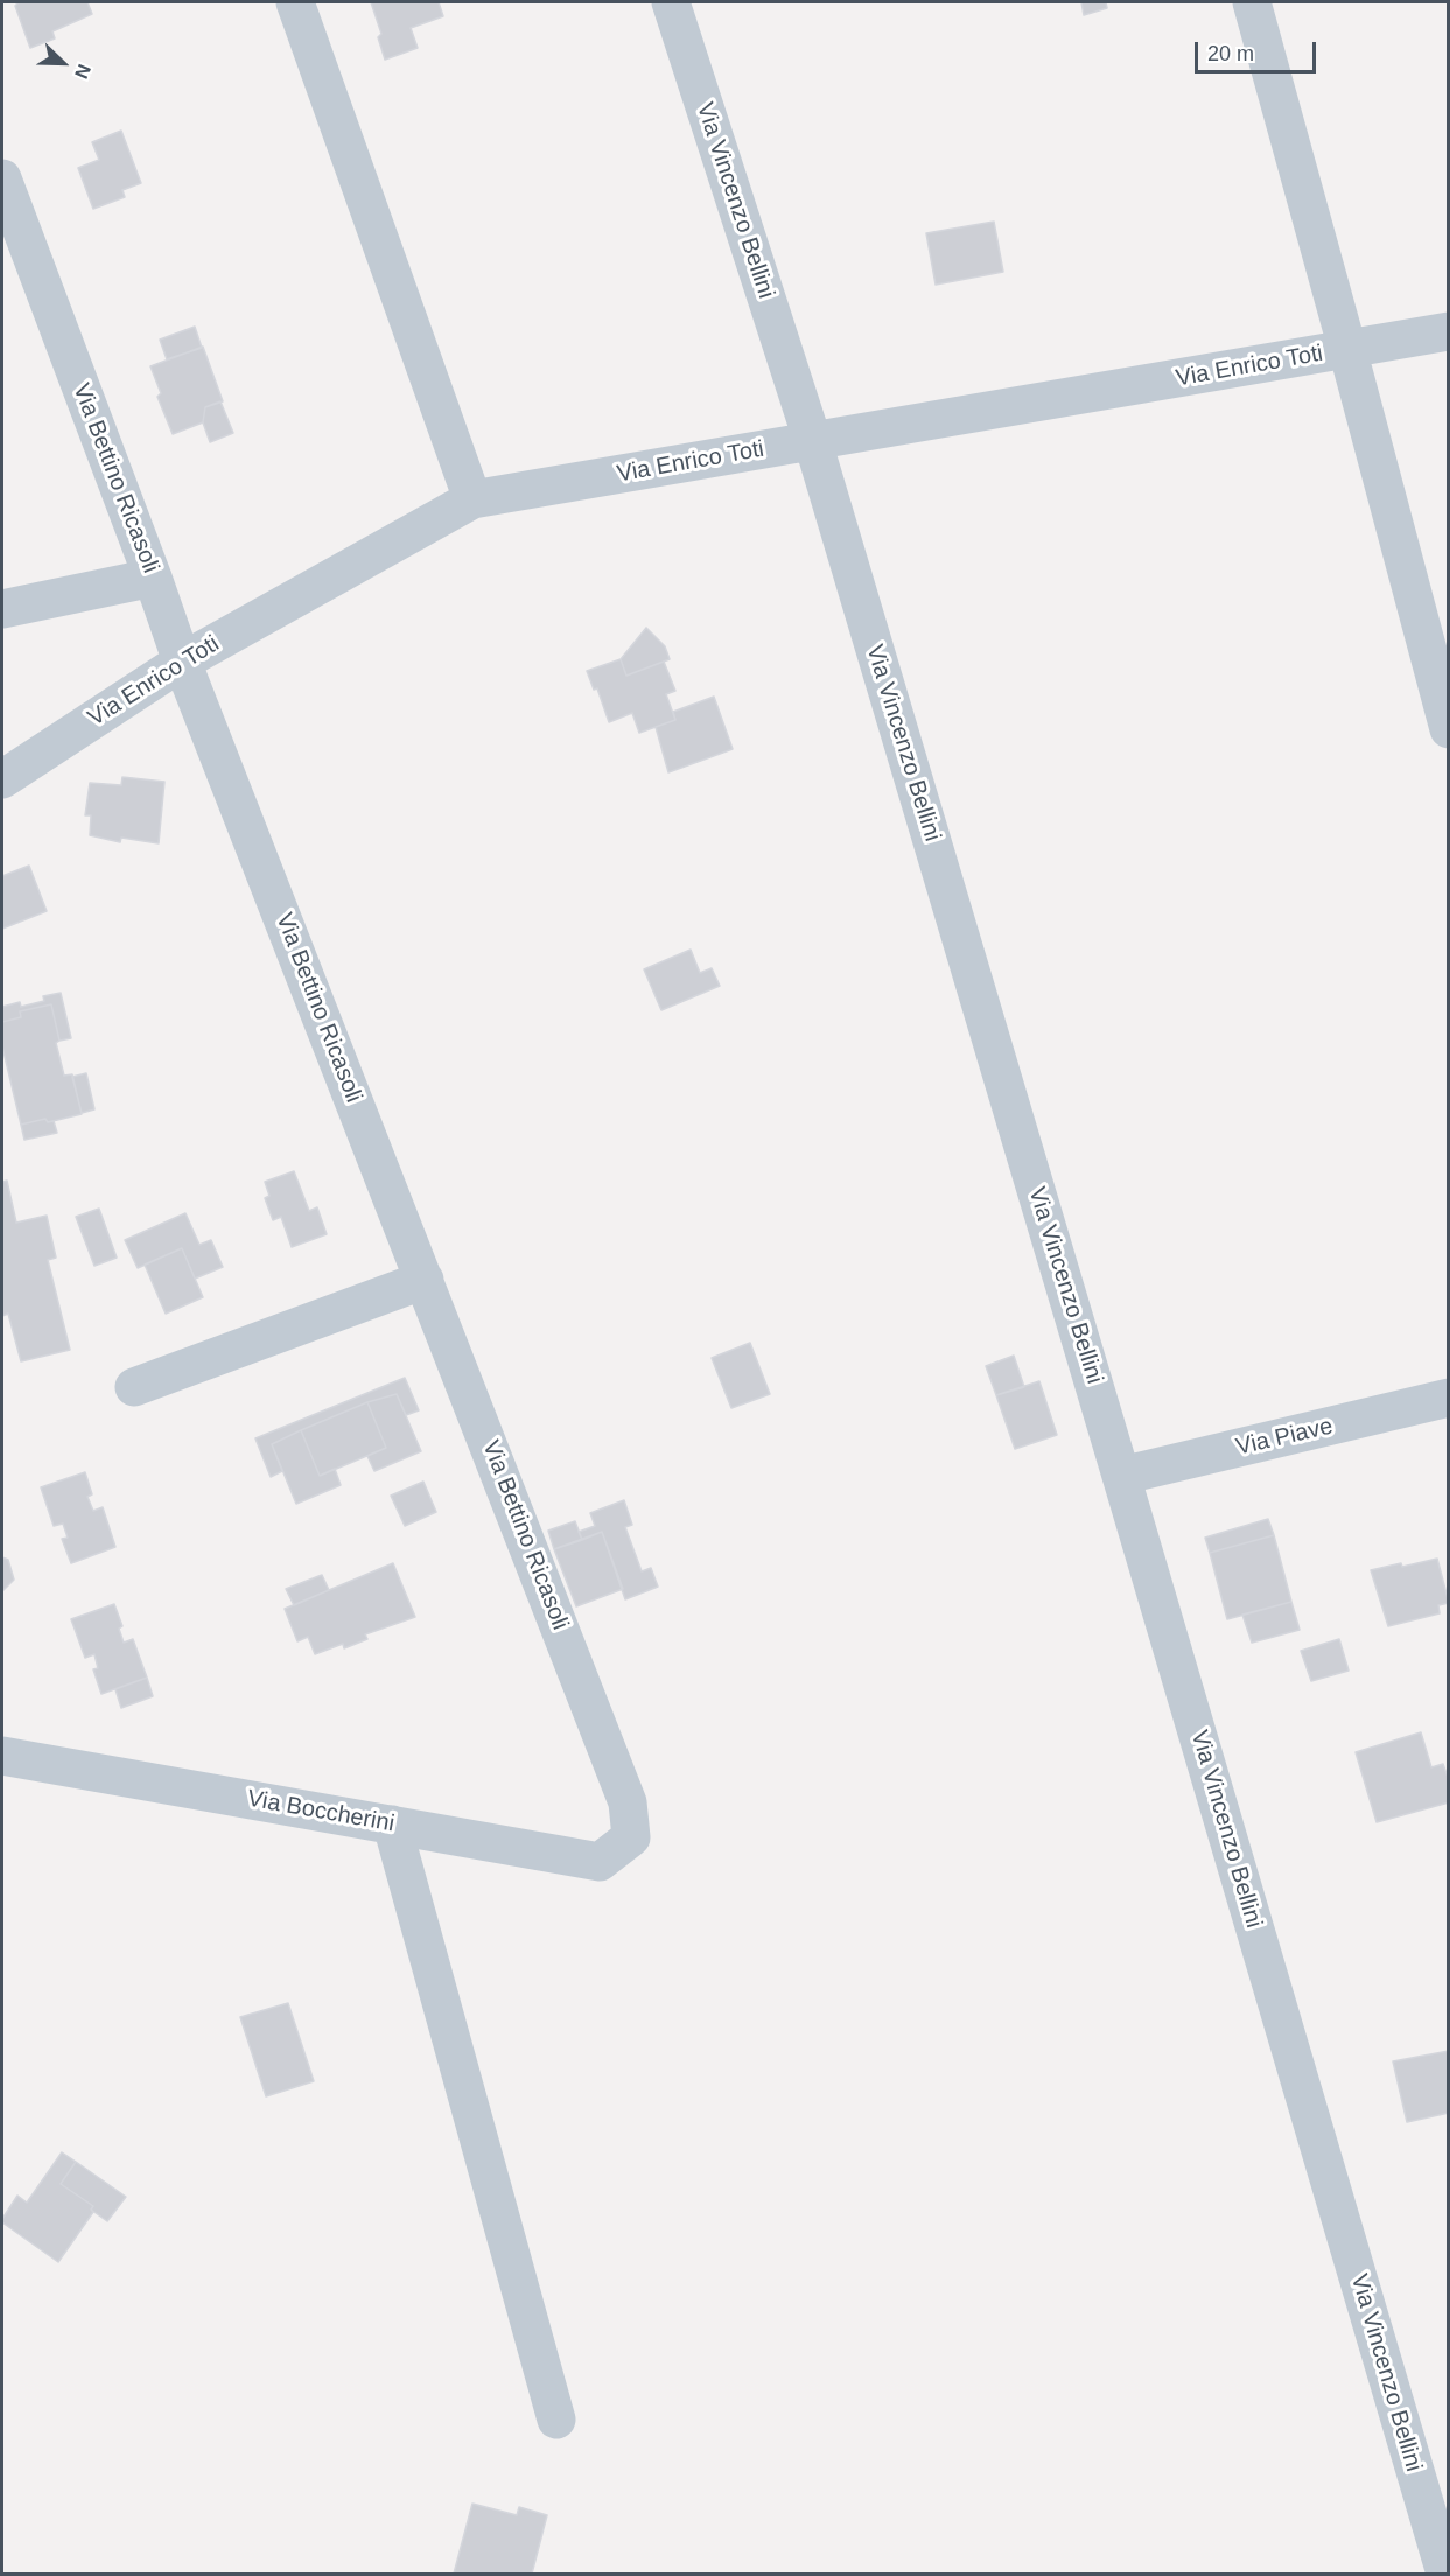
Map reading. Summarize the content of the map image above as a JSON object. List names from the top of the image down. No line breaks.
{"streets":{"street":["Via Vincenzo Bellini","Via Enrico Toti","Via Bettino Ricasoli","Via Piave","Via Boccherini"]},"crossings":[["Via Vincenzo Bellini","Via Enrico Toti"],["Via Vincenzo Bellini","Via Piave"],["Via Enrico Toti","Via Bettino Ricasoli"],["Via Bettino Ricasoli","Via Boccherini"]],"scale_bar":"20 m","north":"bottom right"}
